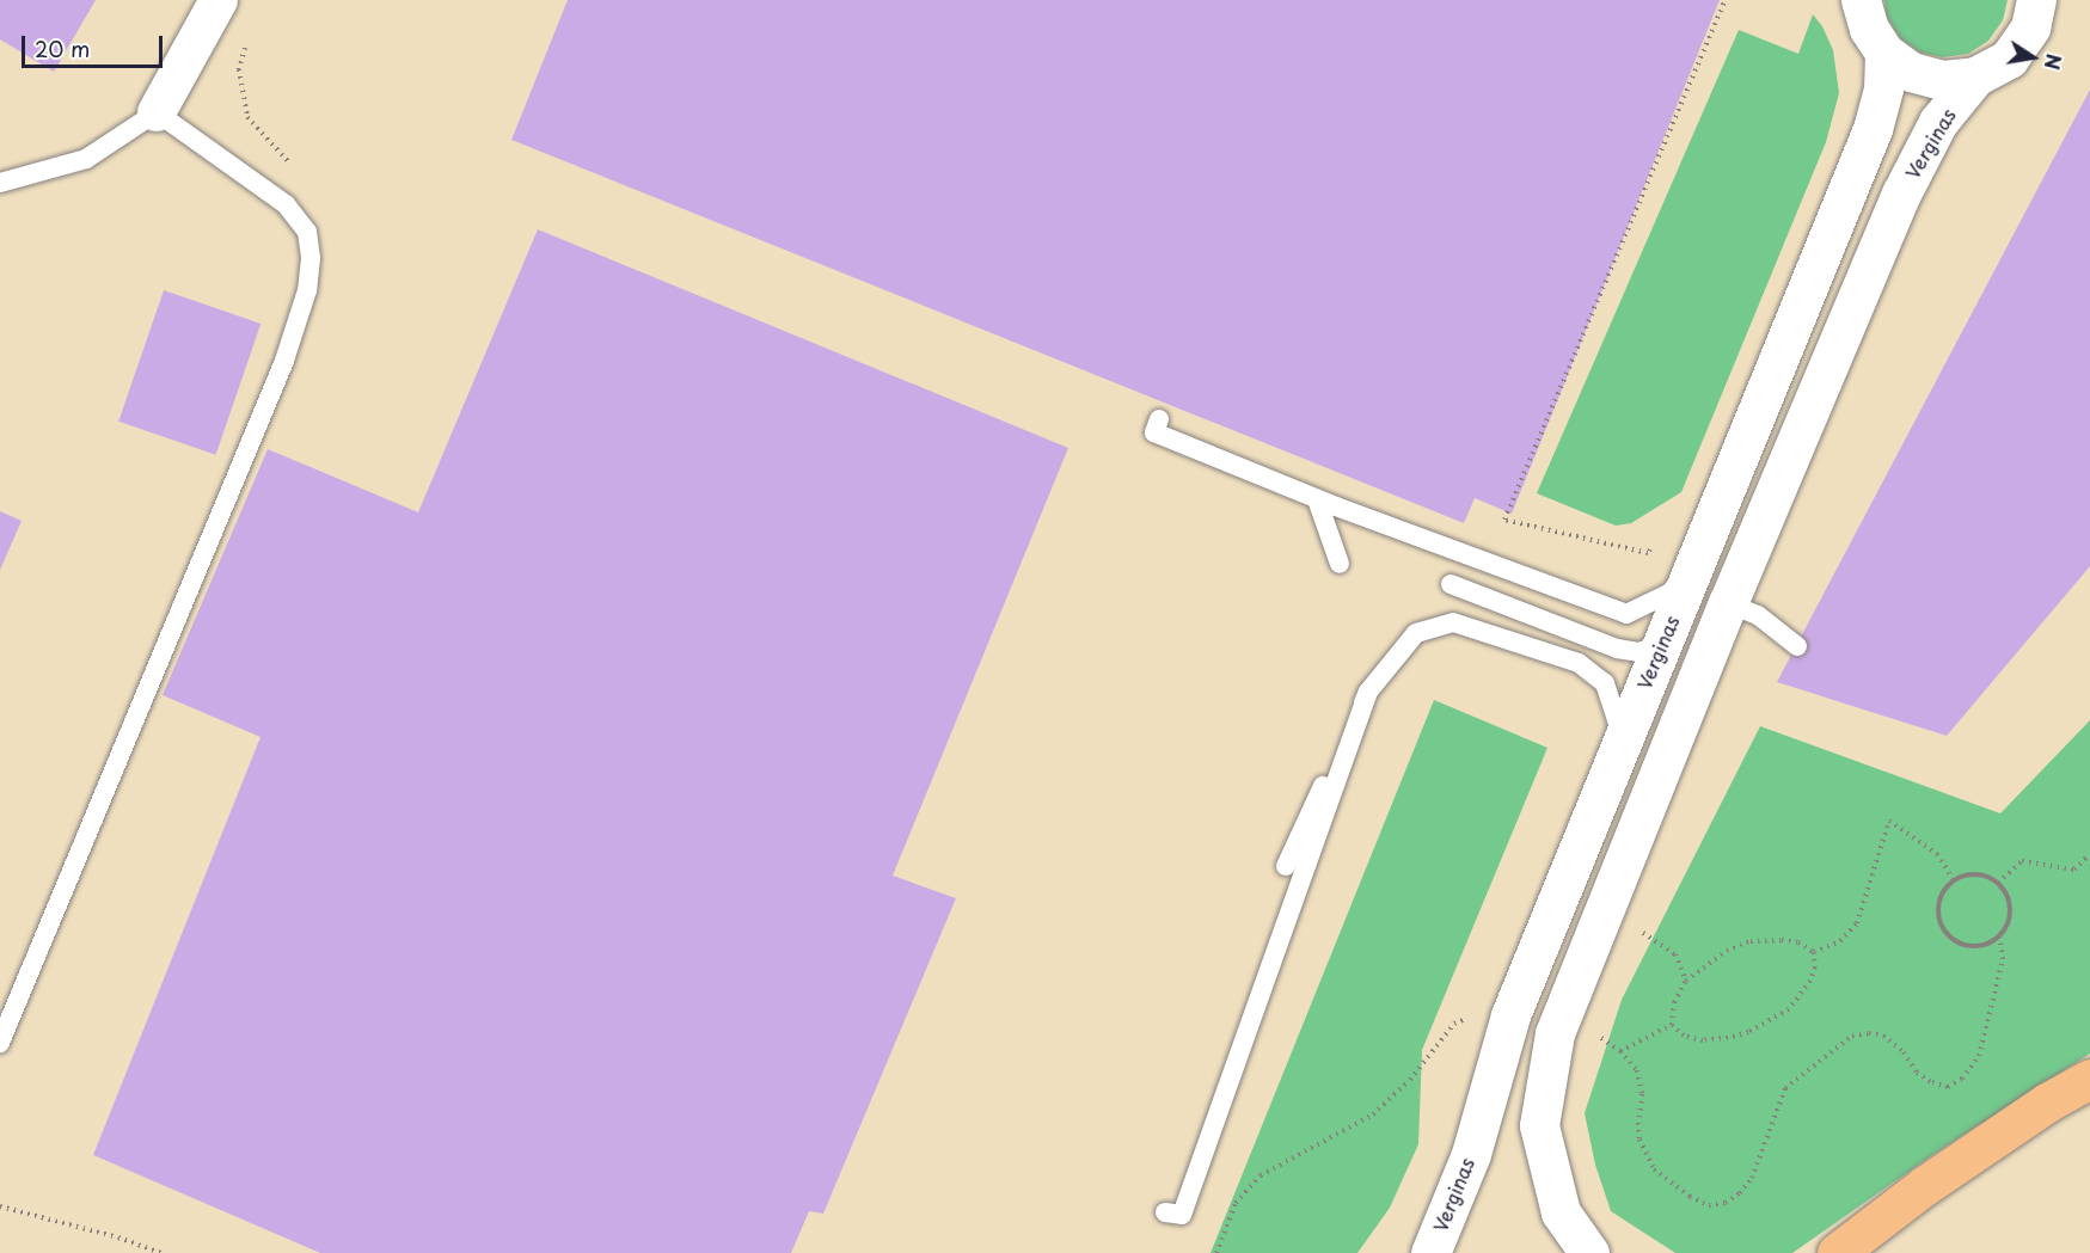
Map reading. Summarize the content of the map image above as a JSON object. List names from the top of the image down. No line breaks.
{"streets":{"street":["Verginas"]},"scale_bar":"20 m","north":"right"}
